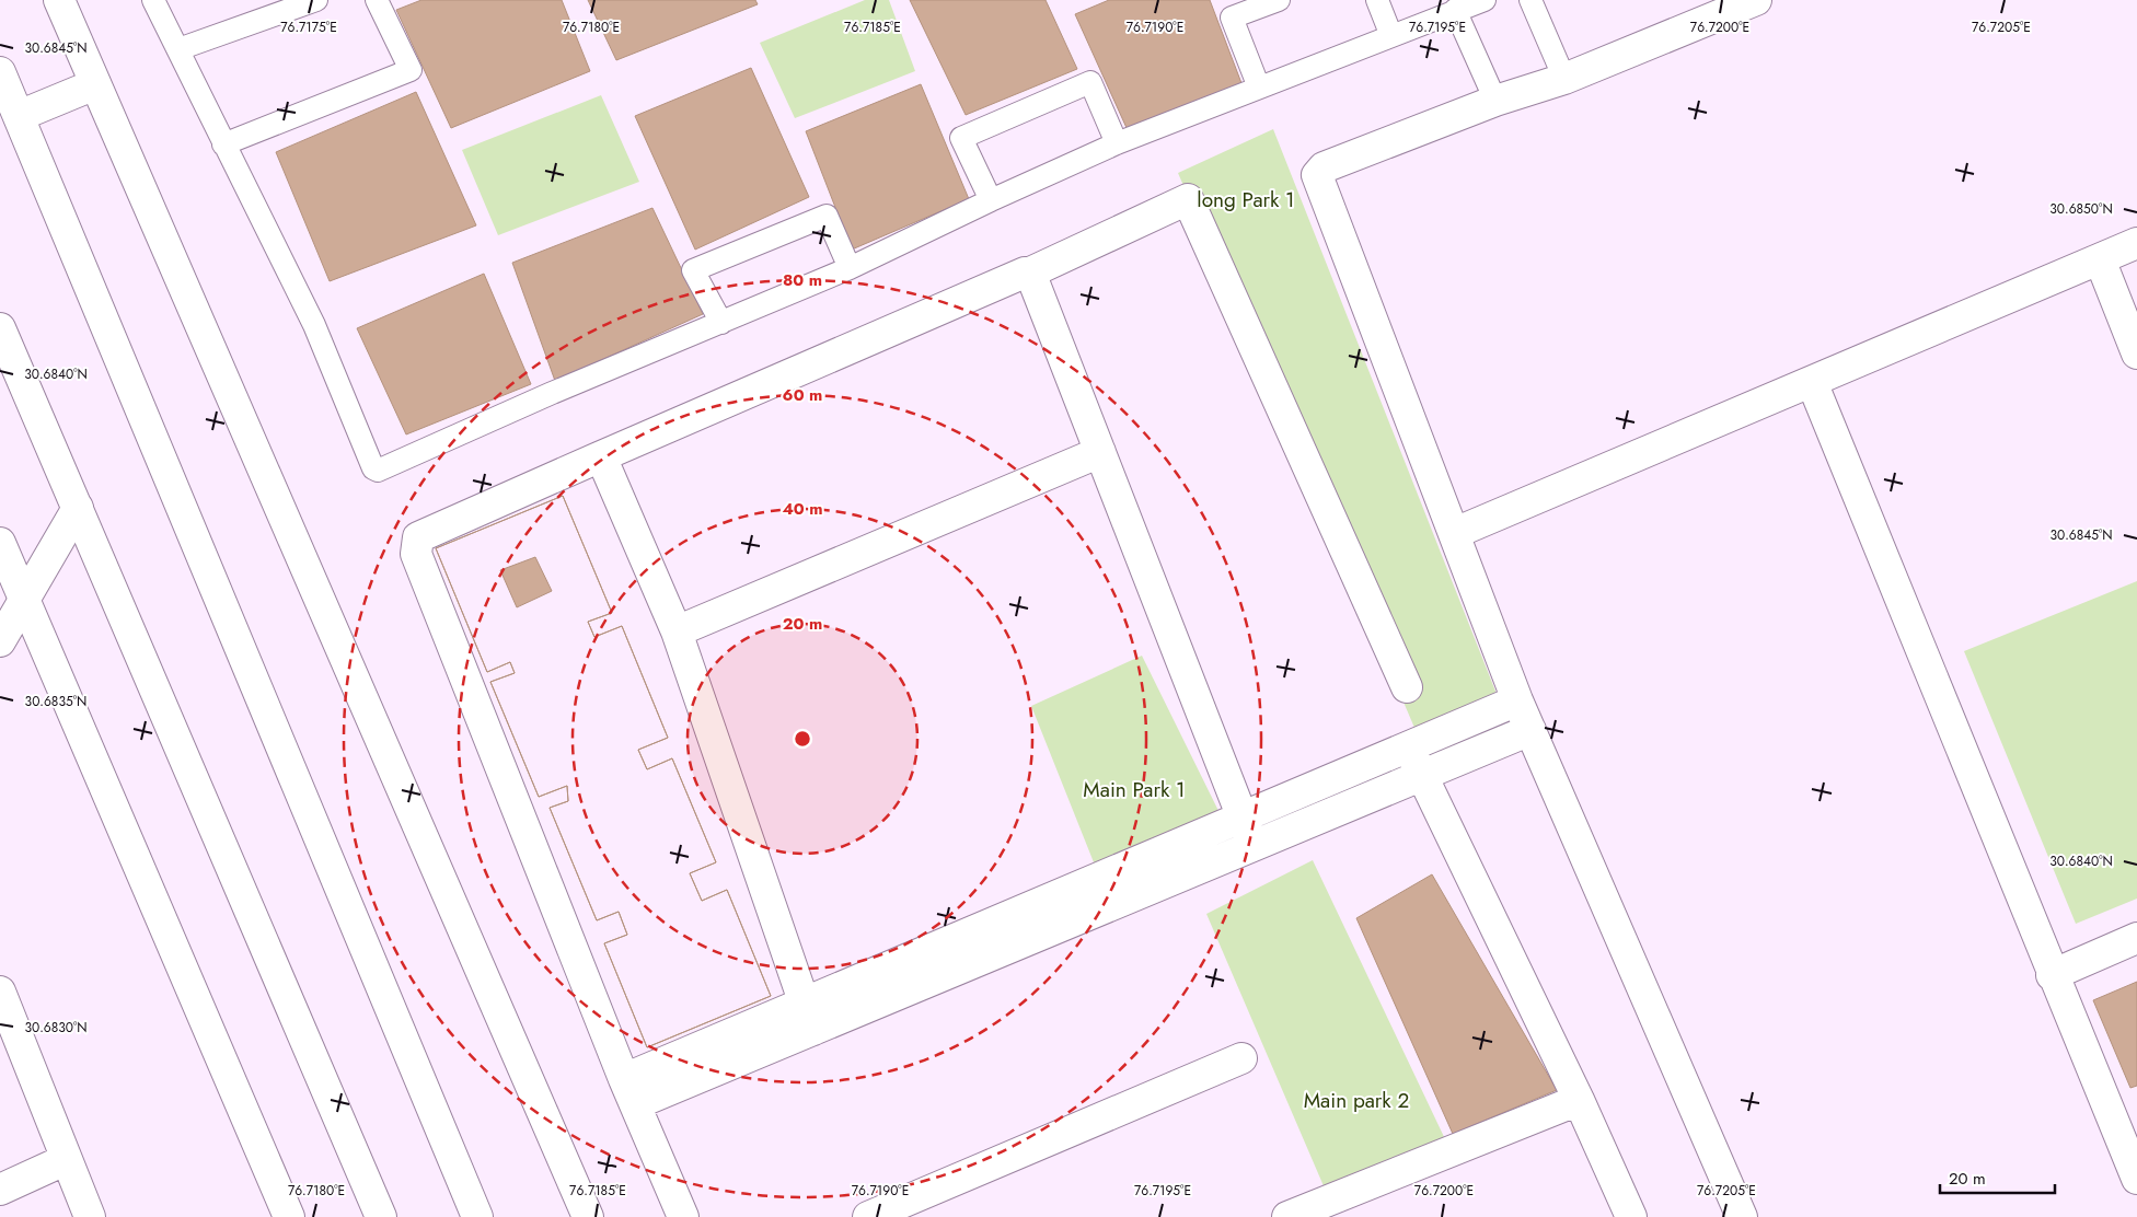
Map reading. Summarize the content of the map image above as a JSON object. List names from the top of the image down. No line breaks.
{"parks":["long Park 1","Main Park 1","Main park 2"],"scale_bar":"20 m","coordinates":["76.7175°E","76.7180°E","76.7185°E","76.7195°E","76.7190°E","76.7200°E","76.7205°E","30.6845°N","30.6850°N","30.6840°N","30.6835°N","30.6830°N"],"rings":["80 m","60 m","40 m","20 m"]}
